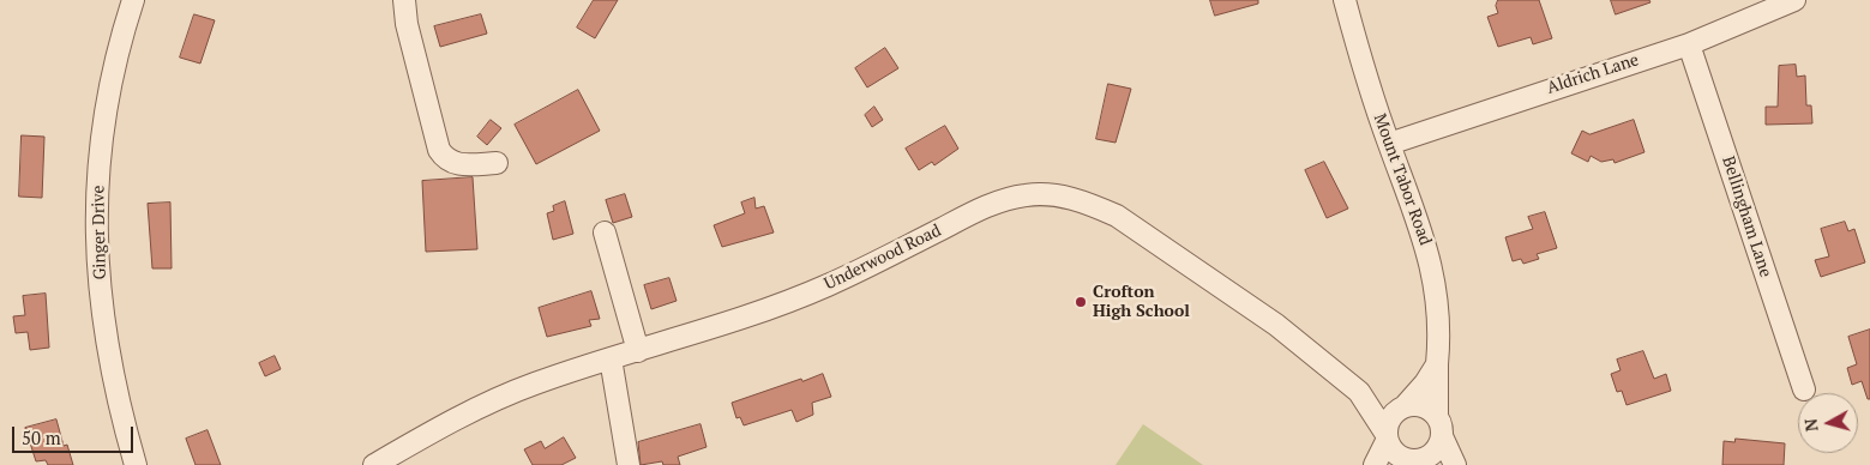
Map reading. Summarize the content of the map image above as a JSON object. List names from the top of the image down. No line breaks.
{"streets":{"street":["Aldrich Lane","Mount Tabor Road","Bellingham Lane","Ginger Drive","Underwood Road"]},"crossings":[["Aldrich Lane","Mount Tabor Road"],["Aldrich Lane","Bellingham Lane"],["Mount Tabor Road","Underwood Road"]],"places":["Crofton High School"],"scale_bar":"50 m","north":"left"}
